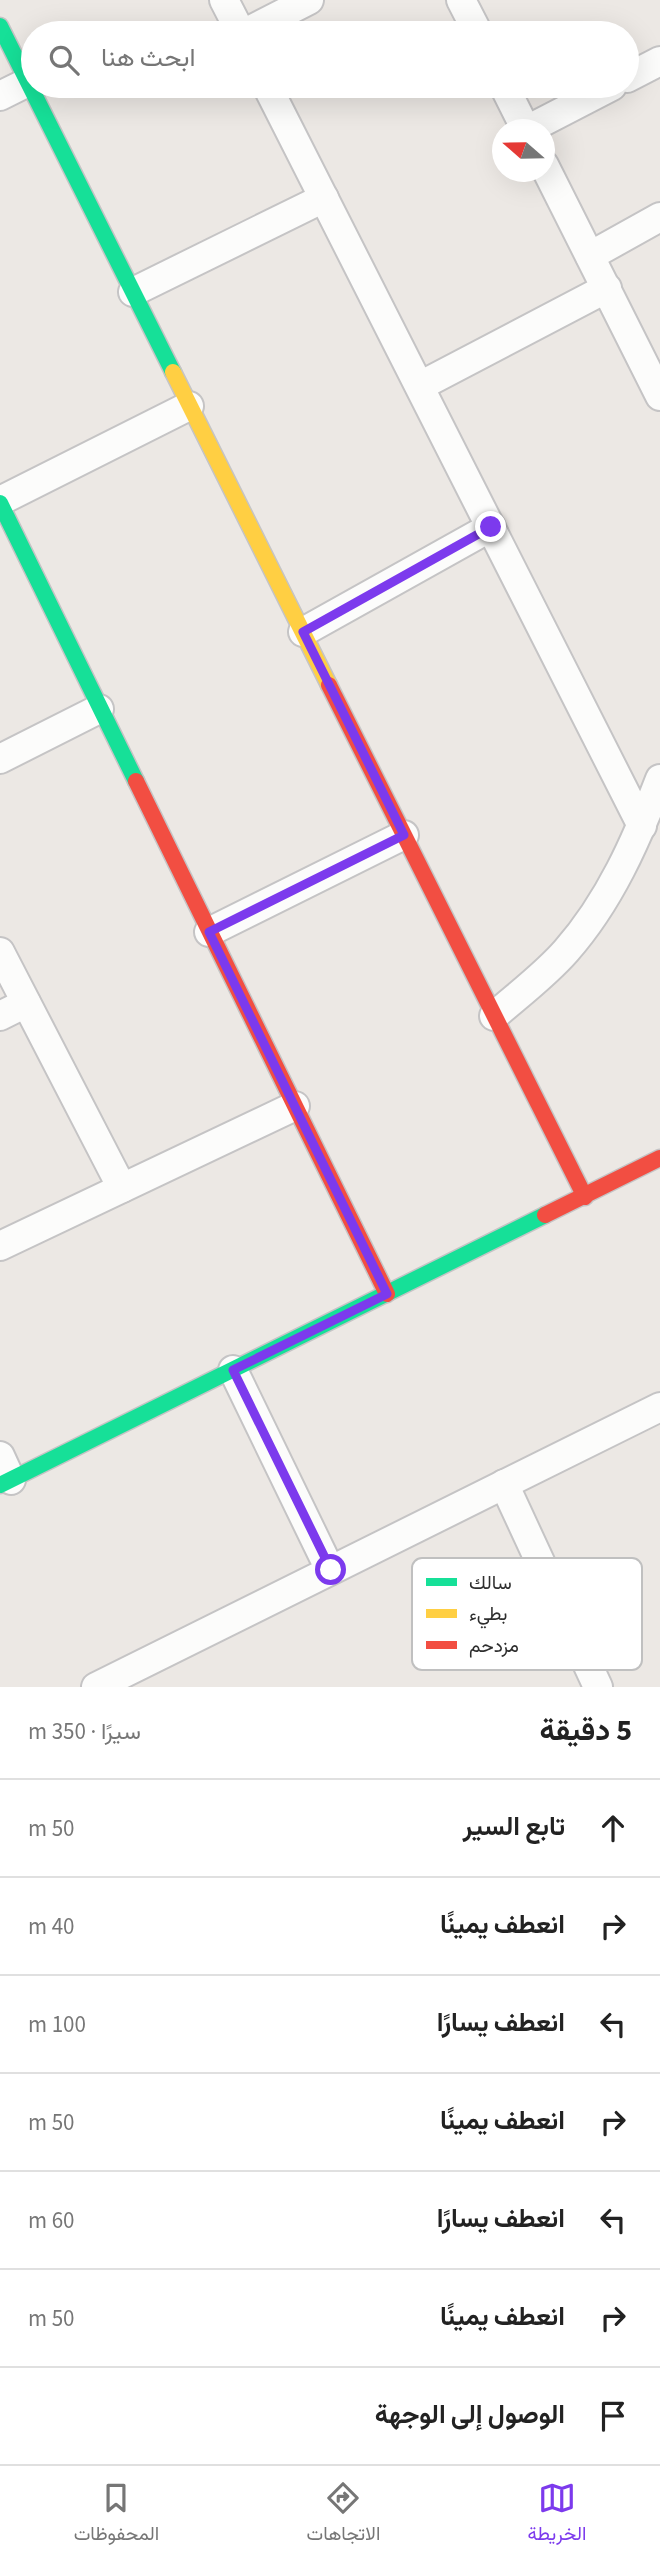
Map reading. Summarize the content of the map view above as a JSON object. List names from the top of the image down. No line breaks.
{"legend":["سالك","بطيء","مزدحم"],"north":"left","page":{"search":"ابحث هنا","heading":["5 دقيقة","سيرًا · 350 m"],"list":[["تابع السير","50 m"],["انعطف يمينًا","40 m"],["انعطف يسارًا","100 m"],["انعطف يمينًا","50 m"],["انعطف يسارًا","60 m"],["انعطف يمينًا","50 m"],"الوصول إلى الوجهة"],"nav":["الخريطة","الاتجاهات","المحفوظات"]}}
